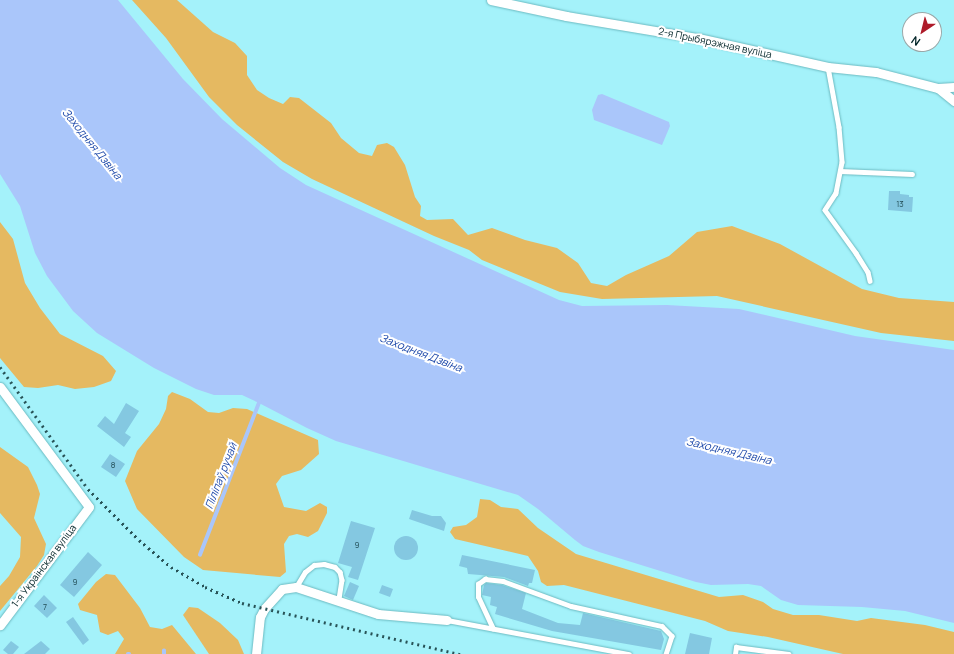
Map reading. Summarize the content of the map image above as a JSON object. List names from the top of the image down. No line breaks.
{"streets":{"street":["2-я Прыбярэжная вуліца","1-я Украінская вуліца"]},"water":["Заходняя Дзвіна","Піліпаў ручай"],"house_numbers":["13","8","9","9","7"],"north":"bottom left"}
